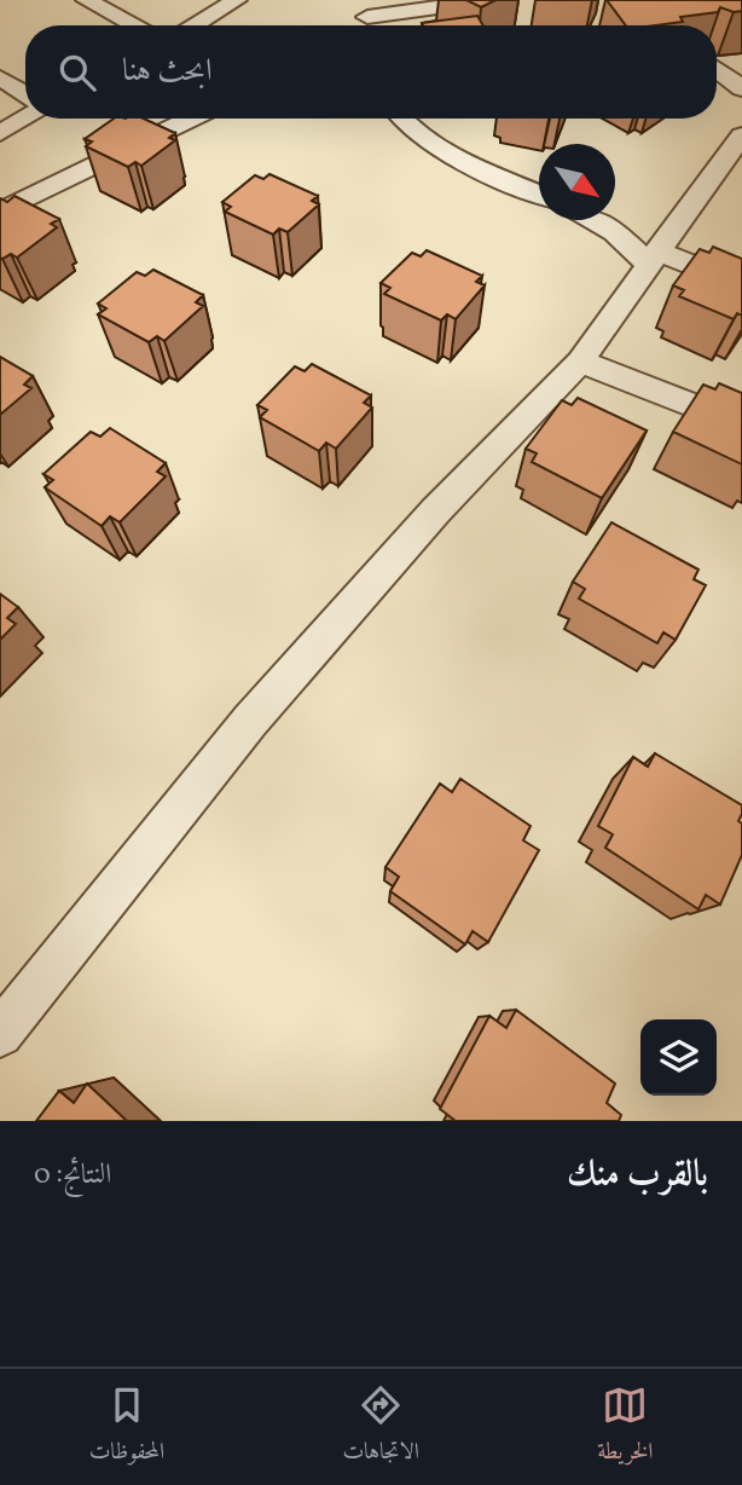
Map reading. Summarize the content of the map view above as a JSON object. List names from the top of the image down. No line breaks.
{"north":"bottom right","page":{"search":"ابحث هنا","heading":["بالقرب منك","النتائج: 0"],"nav":["الخريطة","الاتجاهات","المحفوظات"]}}
